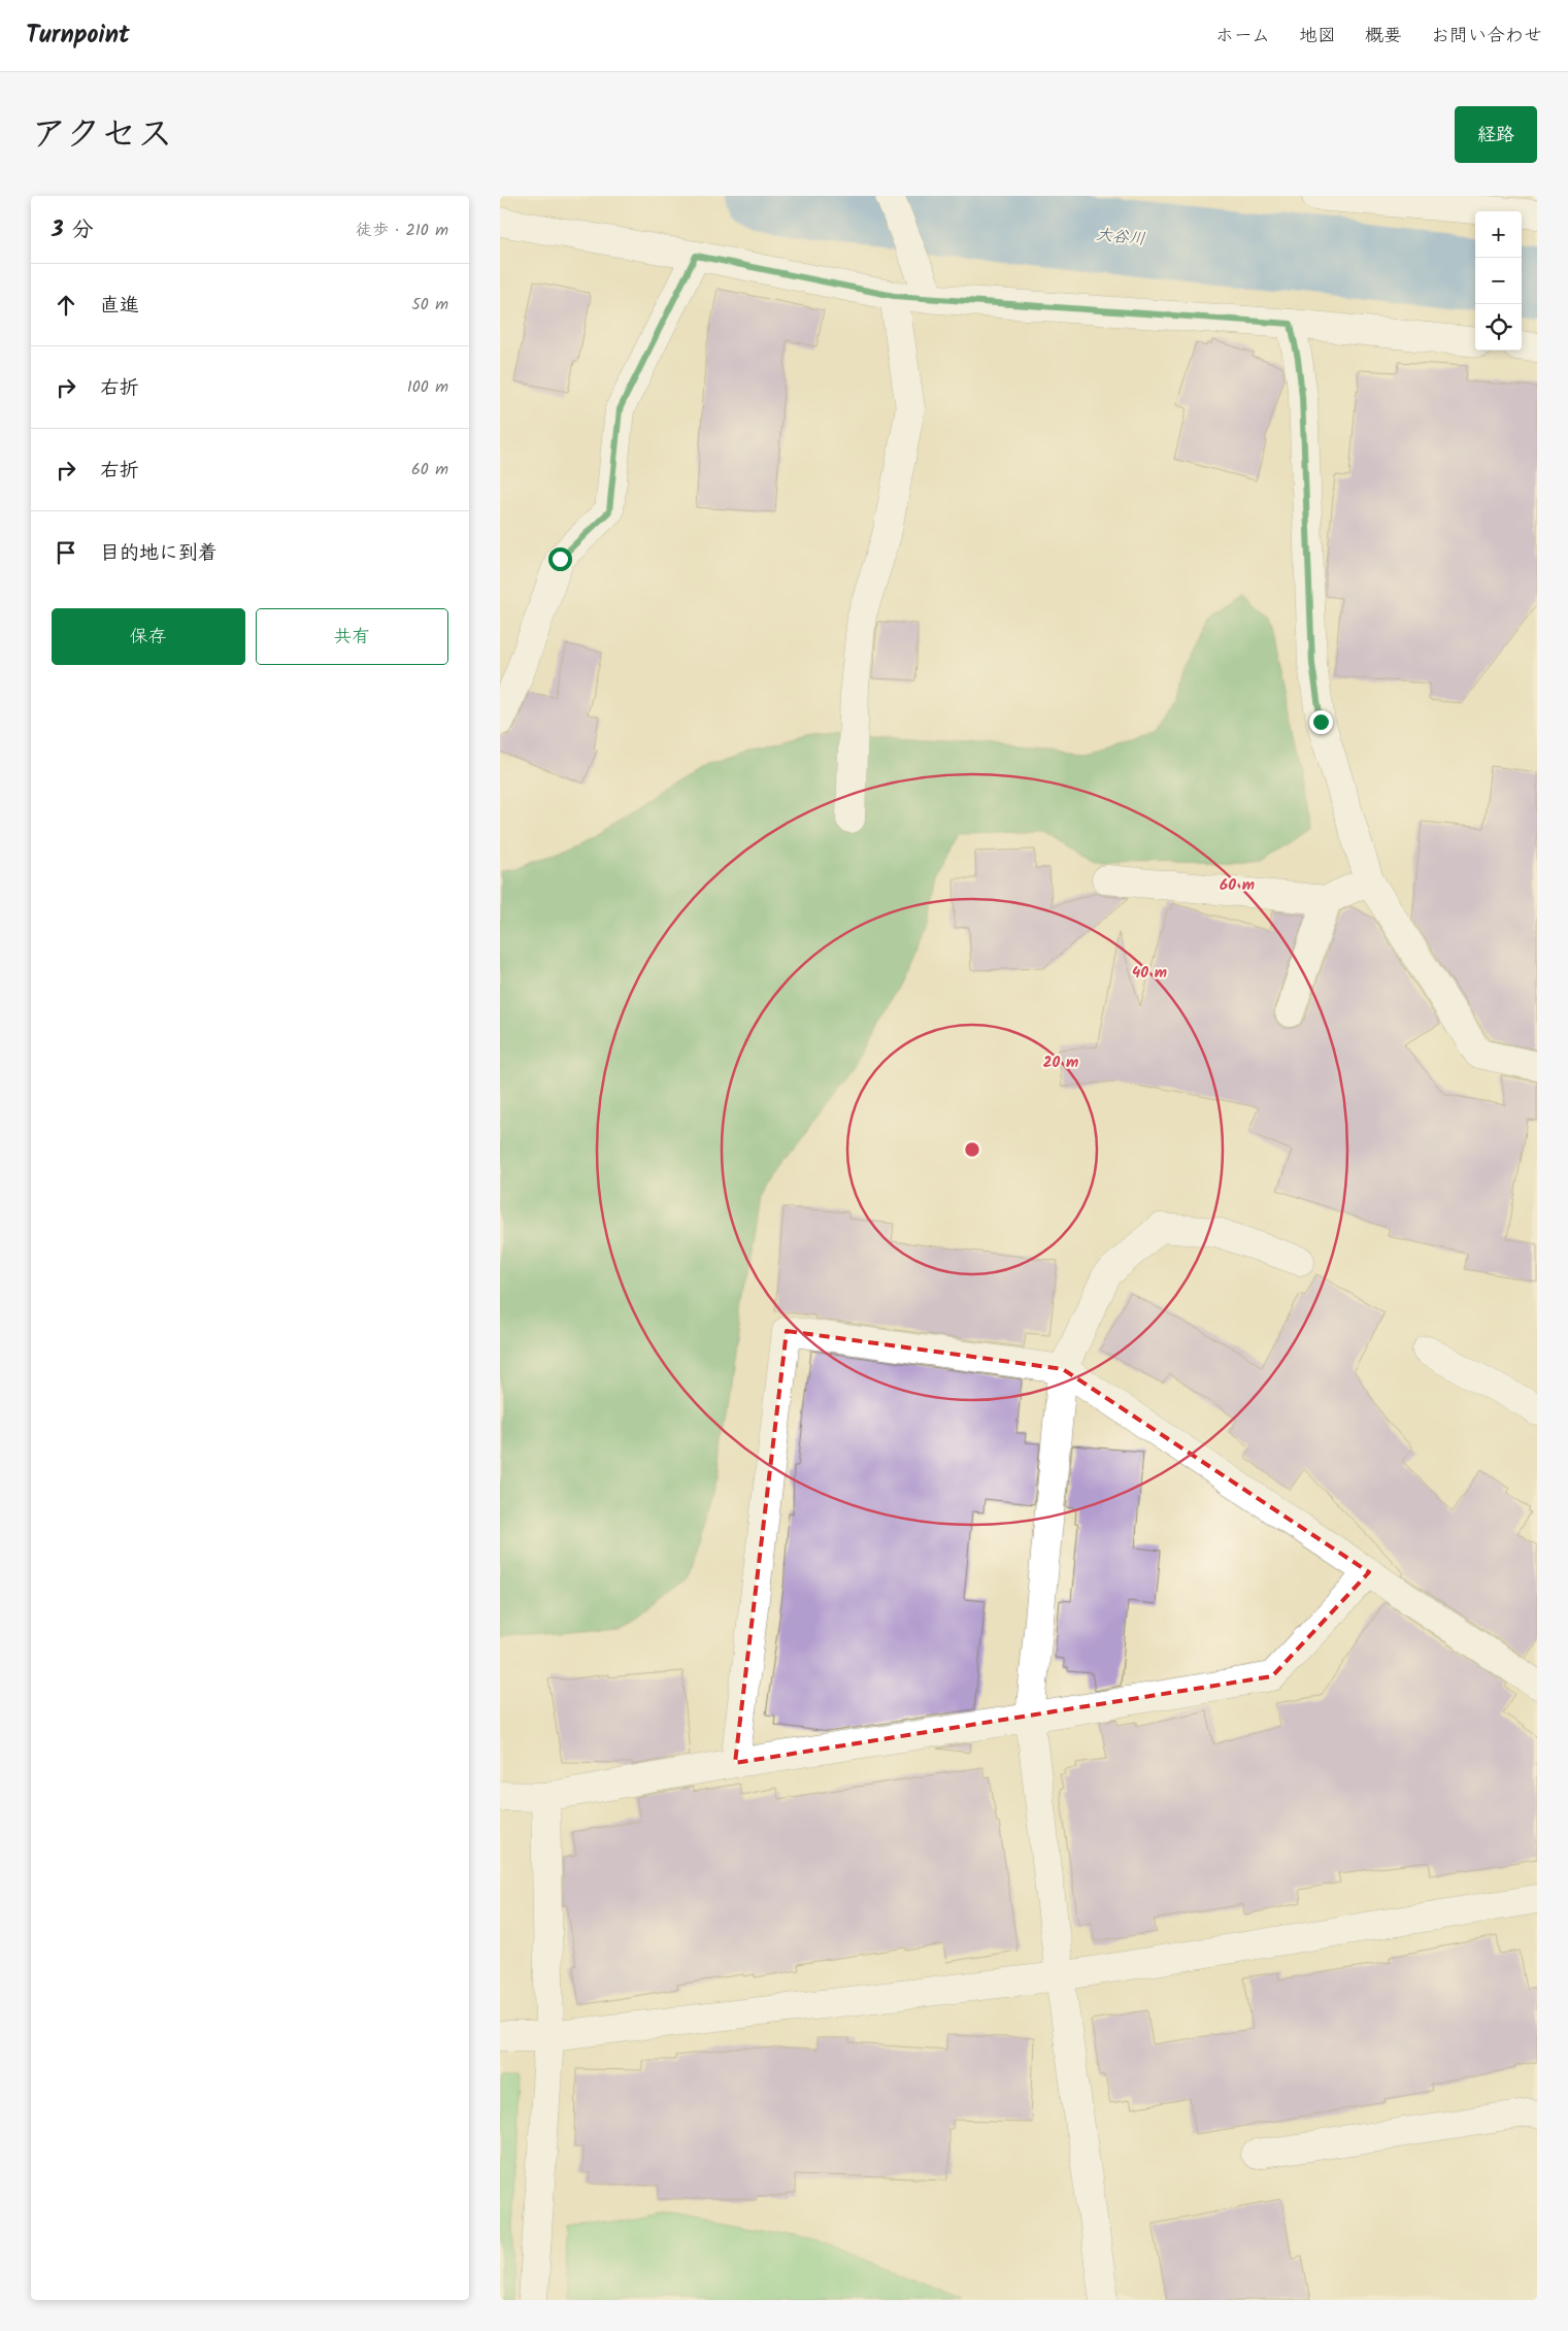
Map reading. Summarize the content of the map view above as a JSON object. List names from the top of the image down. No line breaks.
{"water":["大谷川"],"page":{"header":"Turnpoint","nav":["ホーム","地図","概要","お問い合わせ"],"title":"アクセス","buttons":["経路",["保存","共有"]],"heading":["3 分","徒歩 · 210 m"],"map_buttons":["+","−"],"list":[["直進","50 m"],["右折","100 m"],["右折","60 m"],"目的地に到着"]},"rings":["60 m","40 m","20 m"]}
